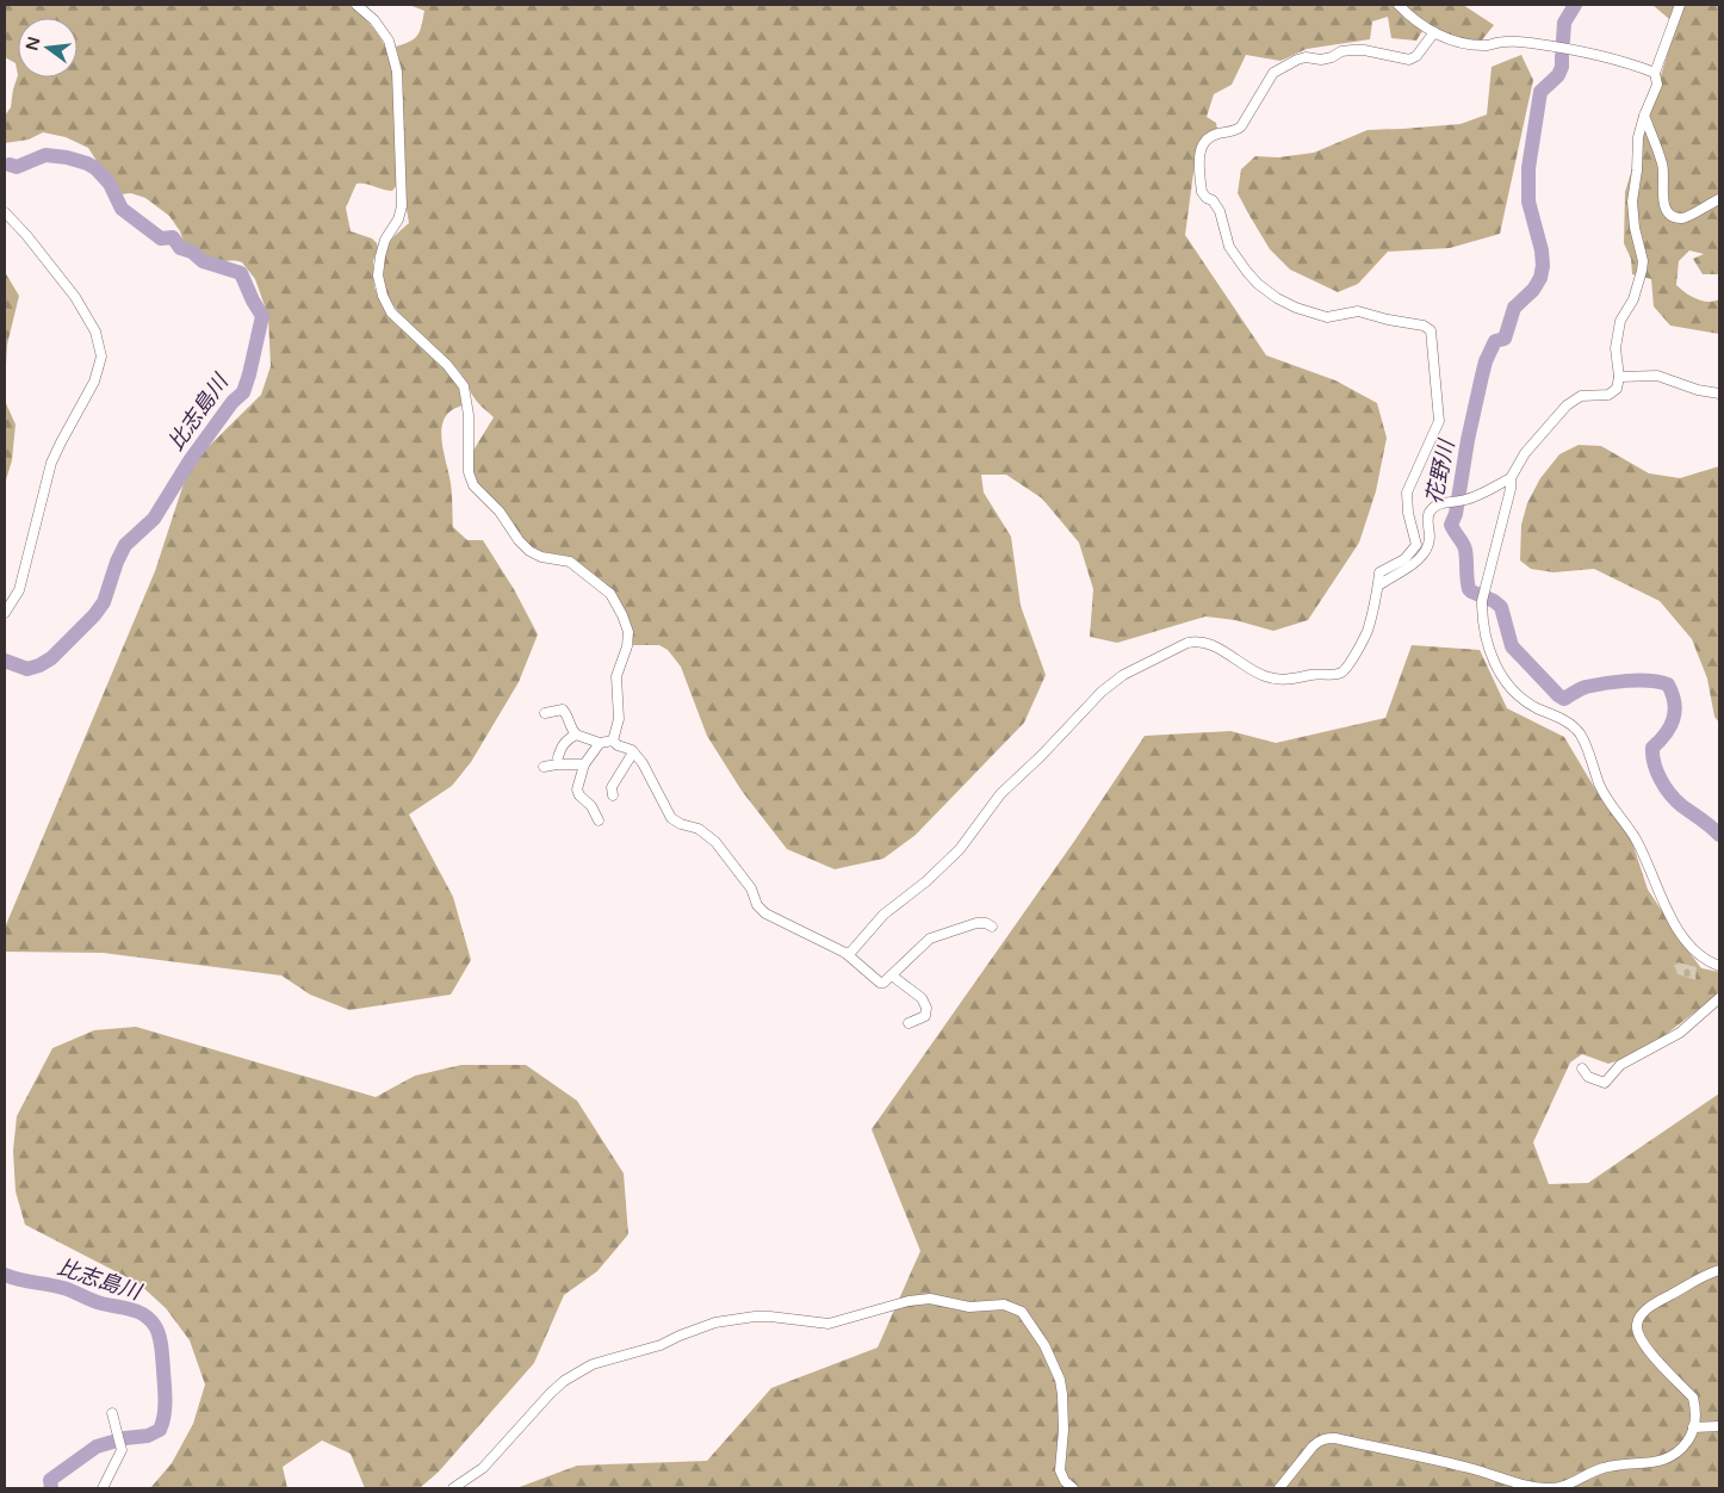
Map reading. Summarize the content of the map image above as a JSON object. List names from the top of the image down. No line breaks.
{"water":["比志島川","花野川"],"north":"left"}
